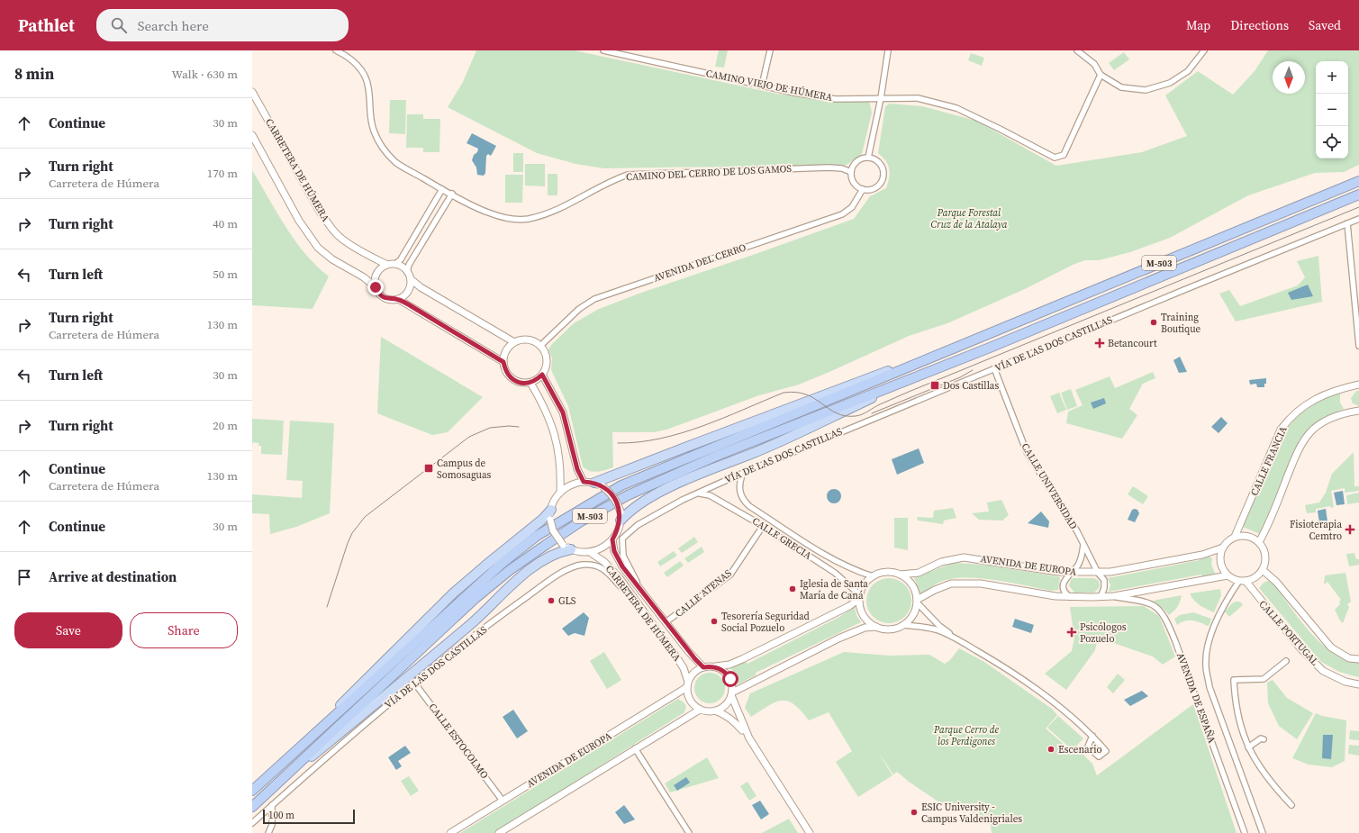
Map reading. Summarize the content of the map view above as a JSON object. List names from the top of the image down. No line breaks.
{"streets":{"highway":["M-503"],"street":["CAMINO VIEJO DE HÚMERA","CARRETERA DE HÚMERA","CAMINO DEL CERRO DE LOS GAMOS","AVENIDA DEL CERRO","VÍA DE LAS DOS CASTILLAS","CALLE FRANCIA","CALLE UNIVERSIDAD","CALLE GRECIA","AVENIDA DE EUROPA","CALLE ATENAS","CALLE PORTUGAL","AVENIDA DE ESPAÑA","CALLE ESTOCOLMO"]},"crossings":[["CARRETERA DE HÚMERA","M-503"],["CARRETERA DE HÚMERA","VÍA DE LAS DOS CASTILLAS"],["CARRETERA DE HÚMERA","AVENIDA DE EUROPA"],["CARRETERA DE HÚMERA","CALLE ATENAS"],["CAMINO DEL CERRO DE LOS GAMOS","AVENIDA DEL CERRO"],["VÍA DE LAS DOS CASTILLAS","CALLE UNIVERSIDAD"],["VÍA DE LAS DOS CASTILLAS","CALLE GRECIA"],["VÍA DE LAS DOS CASTILLAS","CALLE ESTOCOLMO"],["CALLE FRANCIA","AVENIDA DE EUROPA"],["CALLE FRANCIA","CALLE PORTUGAL"],["CALLE FRANCIA","AVENIDA DE ESPAÑA"],["CALLE UNIVERSIDAD","AVENIDA DE EUROPA"],["CALLE GRECIA","AVENIDA DE EUROPA"],["CALLE GRECIA","CALLE ATENAS"],["AVENIDA DE EUROPA","CALLE PORTUGAL"],["AVENIDA DE EUROPA","AVENIDA DE ESPAÑA"],["AVENIDA DE EUROPA","CALLE ESTOCOLMO"],["CALLE PORTUGAL","AVENIDA DE ESPAÑA"]],"parks":["Parque Forestal Cruz de la Atalaya","Parque Cerro de los Perdigones"],"places":{"other":["Training Boutique","Iglesia de Santa María de Caná","GLS","Tesorería Seguridad Social Pozuelo","Escenario","ESIC University - Campus Valdenigriales"],"health":["Betancourt","Fisioterapia Cemtro","Psicólogos Pozuelo"],"transit":["Dos Castillas","Campus de Somosaguas"]},"scale_bar":"100 m","north":"bottom","page":{"header":"Pathlet","search":"Search here","nav":["Map","Directions","Saved"],"heading":["8 min","Walk · 630 m"],"map_buttons":["+","−"],"list":[["Continue","30 m"],["Turn right","Carretera de Húmera","170 m"],["Turn right","40 m"],["Turn left","50 m"],["Turn right","Carretera de Húmera","130 m"],["Turn left","30 m"],["Turn right","20 m"],["Continue","Carretera de Húmera","130 m"],["Continue","30 m"],"Arrive at destination"],"buttons":["Save","Share"],"scale":"100 m"}}
